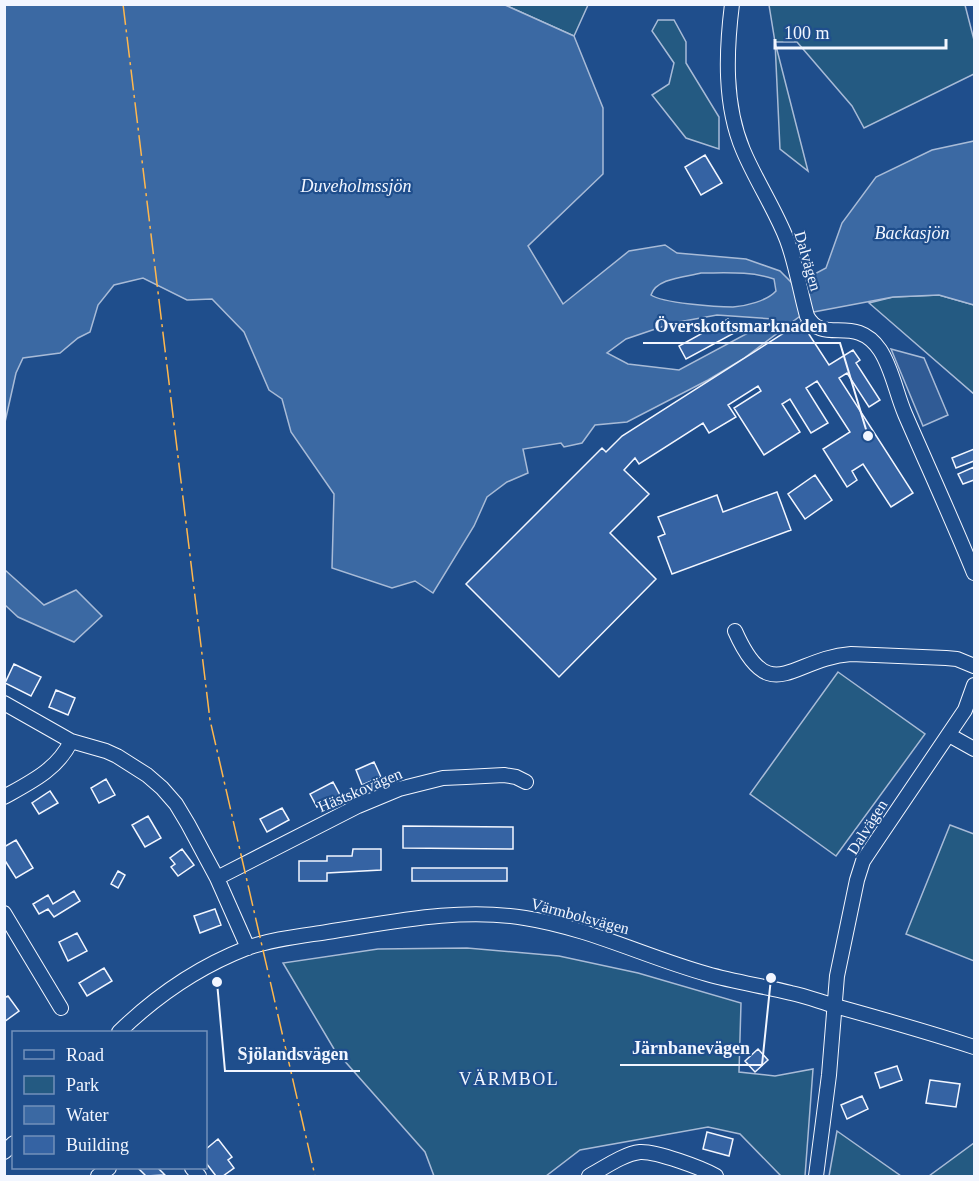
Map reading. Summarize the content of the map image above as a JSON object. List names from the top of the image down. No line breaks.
{"streets":{"street":["Dalvägen","Hästskovägen","Värmbolsvägen"]},"crossings":[["Dalvägen","Värmbolsvägen"]],"districts":["VÄRMBOL"],"water":["Duveholmssjön","Backasjön"],"places":["Överskottsmarknaden","Järnbanevägen","Sjölandsvägen"],"legend":["Road","Park","Water","Building"],"scale_bar":"100 m"}
